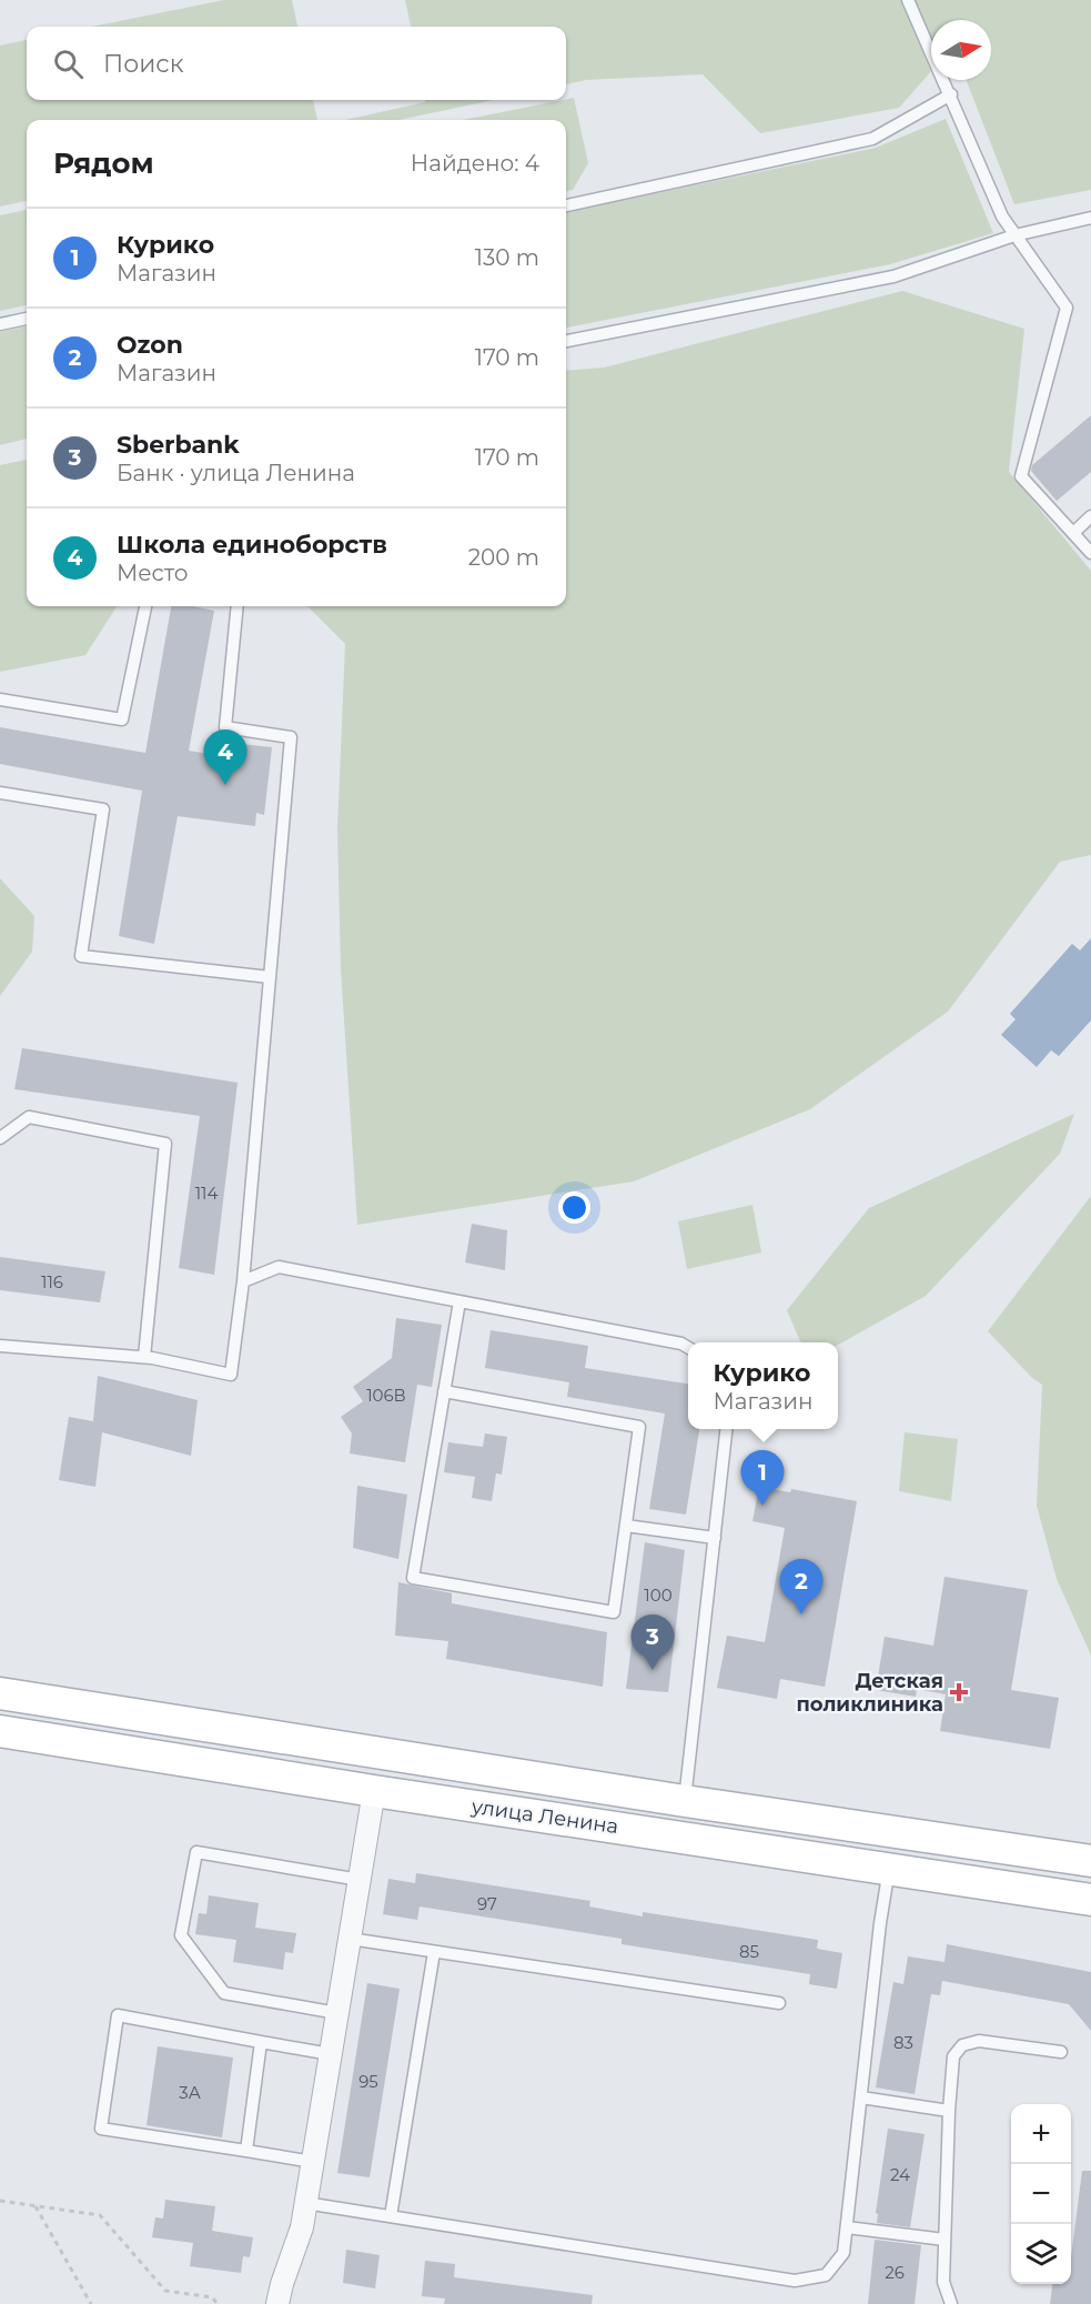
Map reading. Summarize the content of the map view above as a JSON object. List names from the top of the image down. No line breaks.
{"streets":{"main road":["улица Ленина"]},"places":{"health":["Детская поликлиника"]},"house_numbers":["114","116","106В","100","97","85","83","95","3А","24","26"],"north":"right","page":{"search":"Поиск","heading":["Рядом","Найдено: 4"],"list":[{"mark":"1","name":"Курико","note":"Магазин","value":"130 m"},{"mark":"2","name":"Ozon","note":"Магазин","value":"170 m"},{"mark":"3","name":"Sberbank","note":"Банк · улица Ленина","value":"170 m"},{"mark":"4","name":"Школа единоборств","note":"Место","value":"200 m"}],"pins":["4","1","2","3"],"popup":["Курико","Магазин"],"map_buttons":["+","−"]}}
